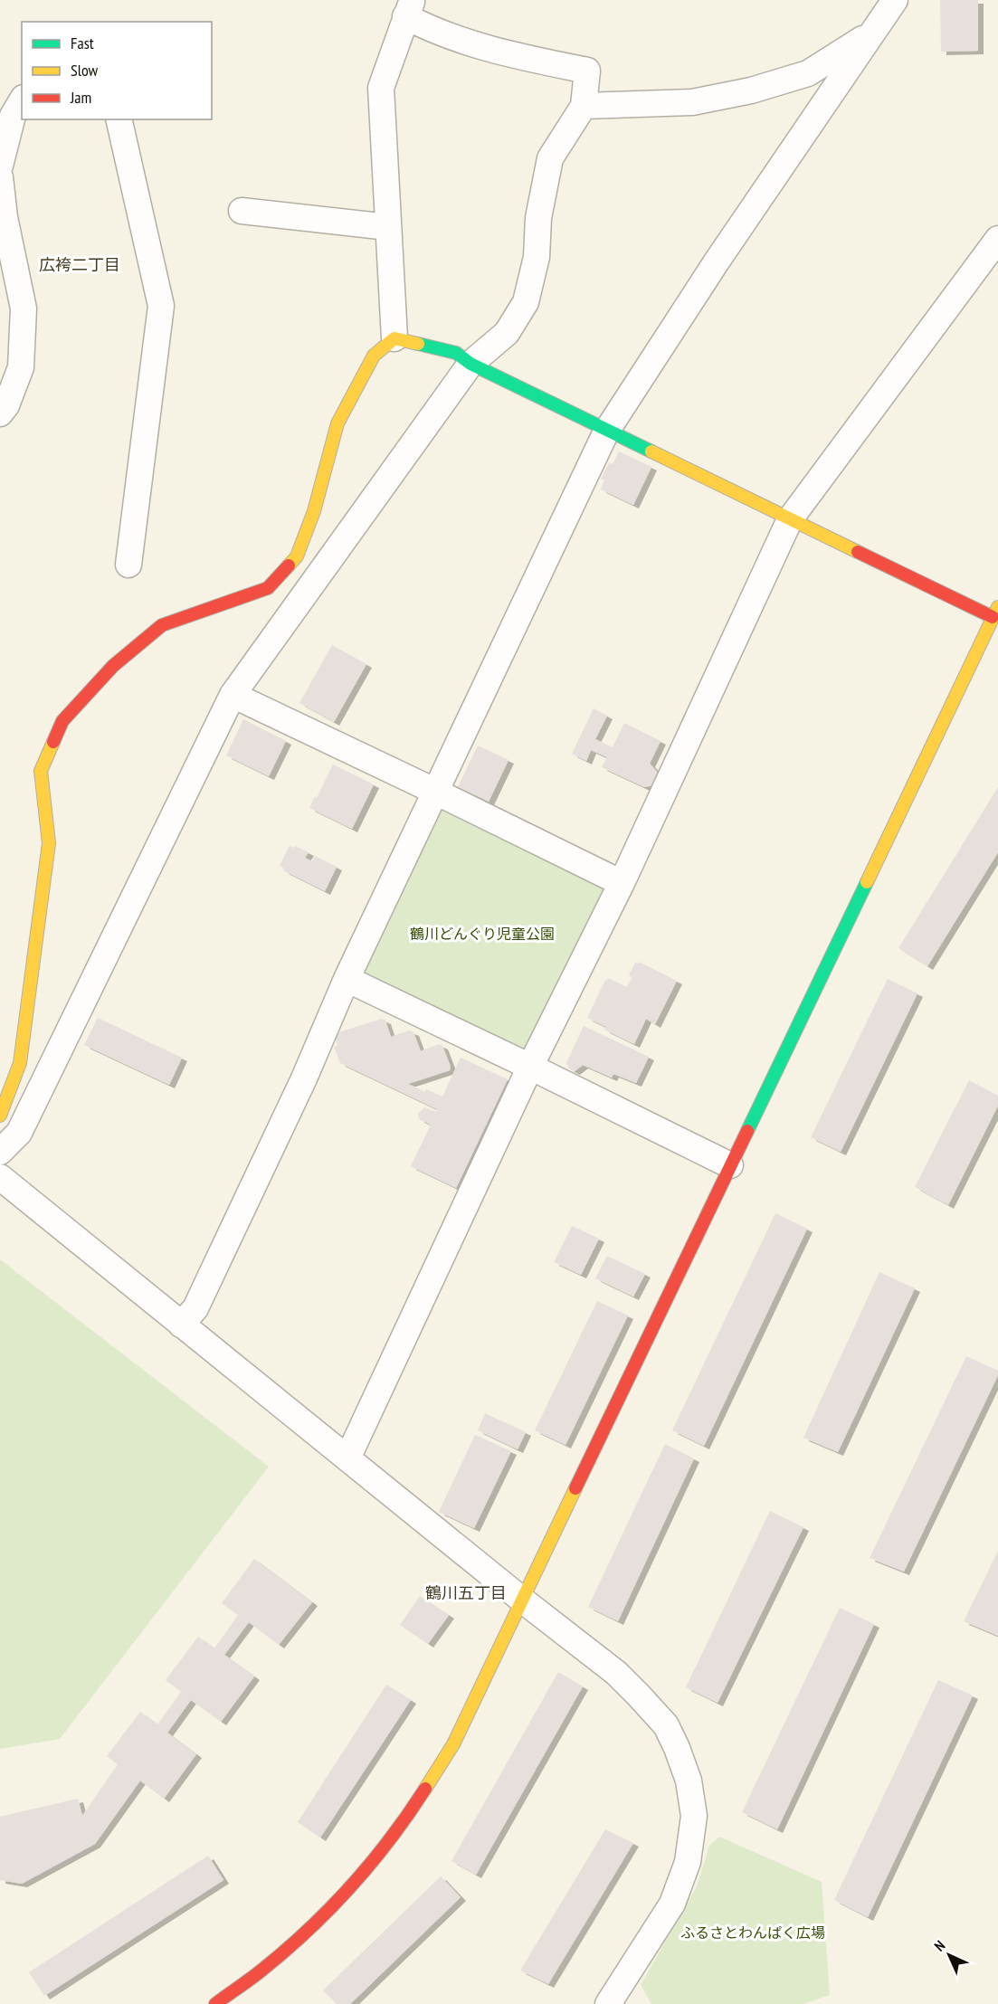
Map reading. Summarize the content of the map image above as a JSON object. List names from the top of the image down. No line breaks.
{"districts":["広袴二丁目","鶴川五丁目"],"parks":["鶴川どんぐり児童公園","ふるさとわんぱく広場"],"legend":["Fast","Slow","Jam"],"north":"top left"}
